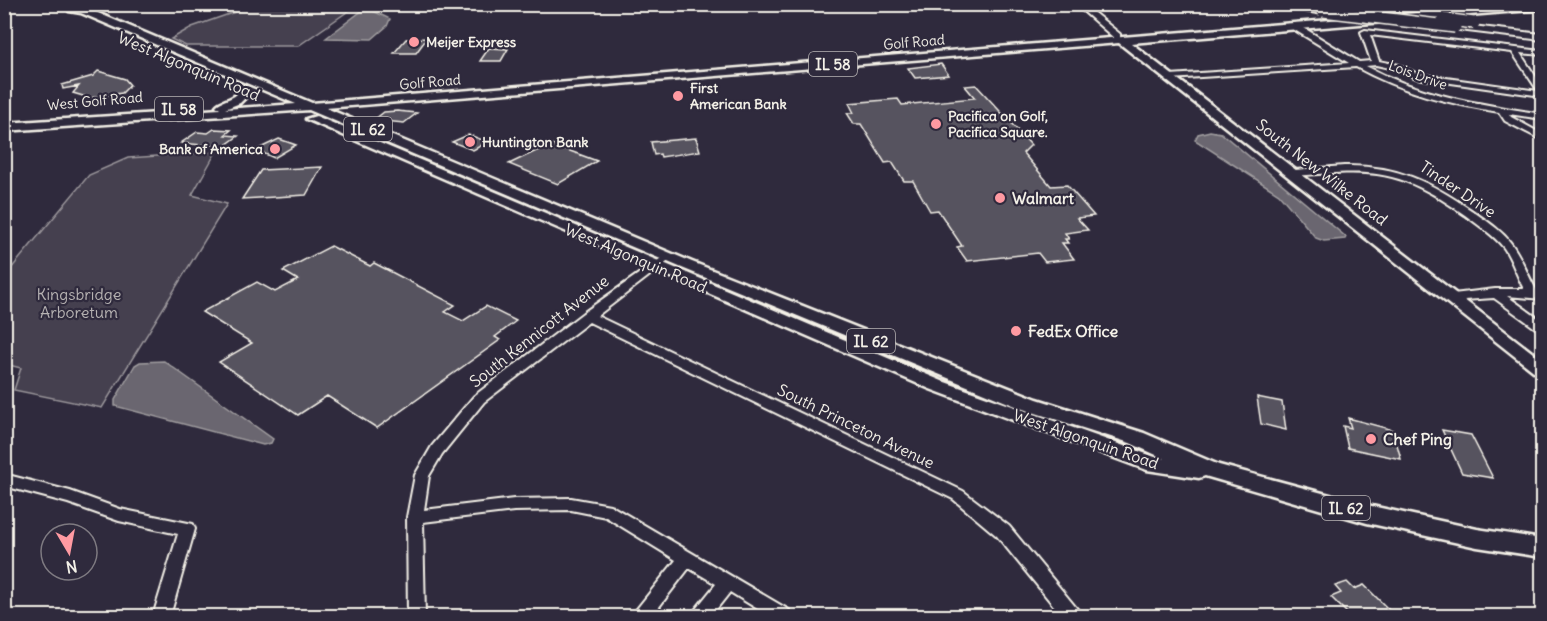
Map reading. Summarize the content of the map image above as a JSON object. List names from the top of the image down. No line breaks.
{"streets":{"main road":["Golf Road","IL 58","West Algonquin Road","West Golf Road","IL 62","South New Wilke Road"],"street":["Lois Drive","Tinder Drive","South Kennicott Avenue","South Princeton Avenue"]},"crossings":[["Golf Road","West Algonquin Road"],["Golf Road","Lois Drive"],["Golf Road","West Golf Road"],["Golf Road","South New Wilke Road"],["West Algonquin Road","West Golf Road"],["West Algonquin Road","South Kennicott Avenue"],["South New Wilke Road","Tinder Drive"],["South Kennicott Avenue","South Princeton Avenue"]],"parks":["Kingsbridge Arboretum"],"places":["Meijer Express","First American Bank","Pacifica on Golf, Pacifica Square.","Huntington Bank","Bank of America","Walmart","FedEx Office","Chef Ping"],"north":"bottom"}
